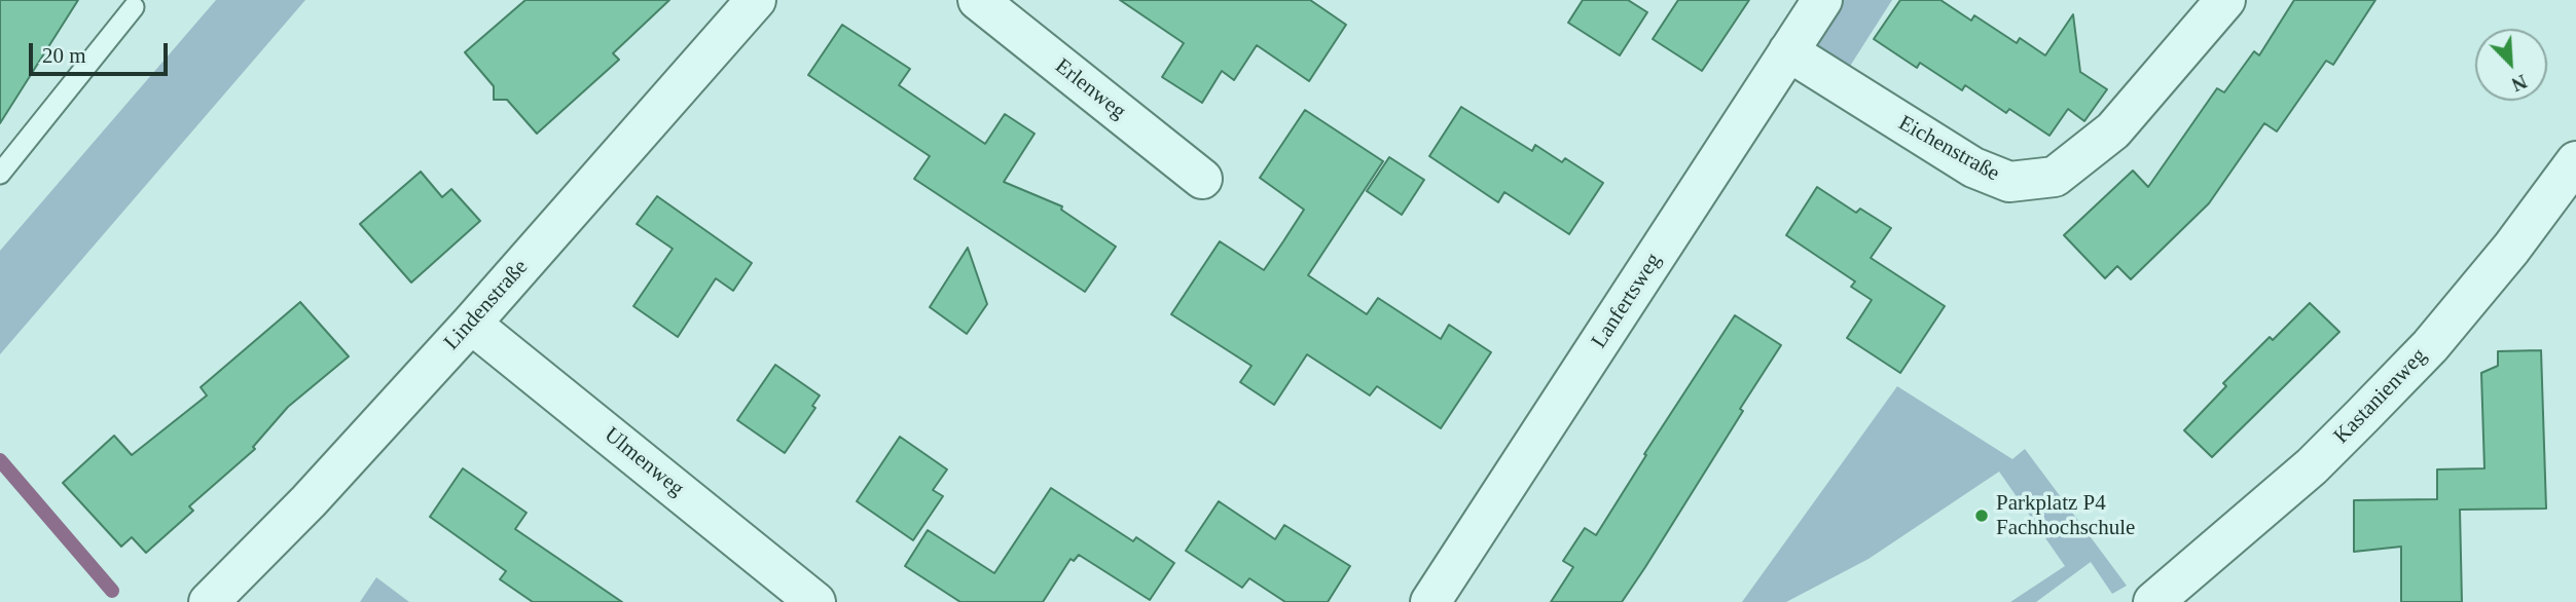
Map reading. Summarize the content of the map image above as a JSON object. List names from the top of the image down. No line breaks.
{"streets":{"street":["Erlenweg","Eichenstraße","Lanfertsweg","Lindenstraße","Kastanienweg","Ulmenweg"]},"crossings":[["Eichenstraße","Lanfertsweg"],["Lindenstraße","Ulmenweg"]],"places":["Parkplatz P4 Fachhochschule"],"scale_bar":"20 m","north":"bottom right"}
